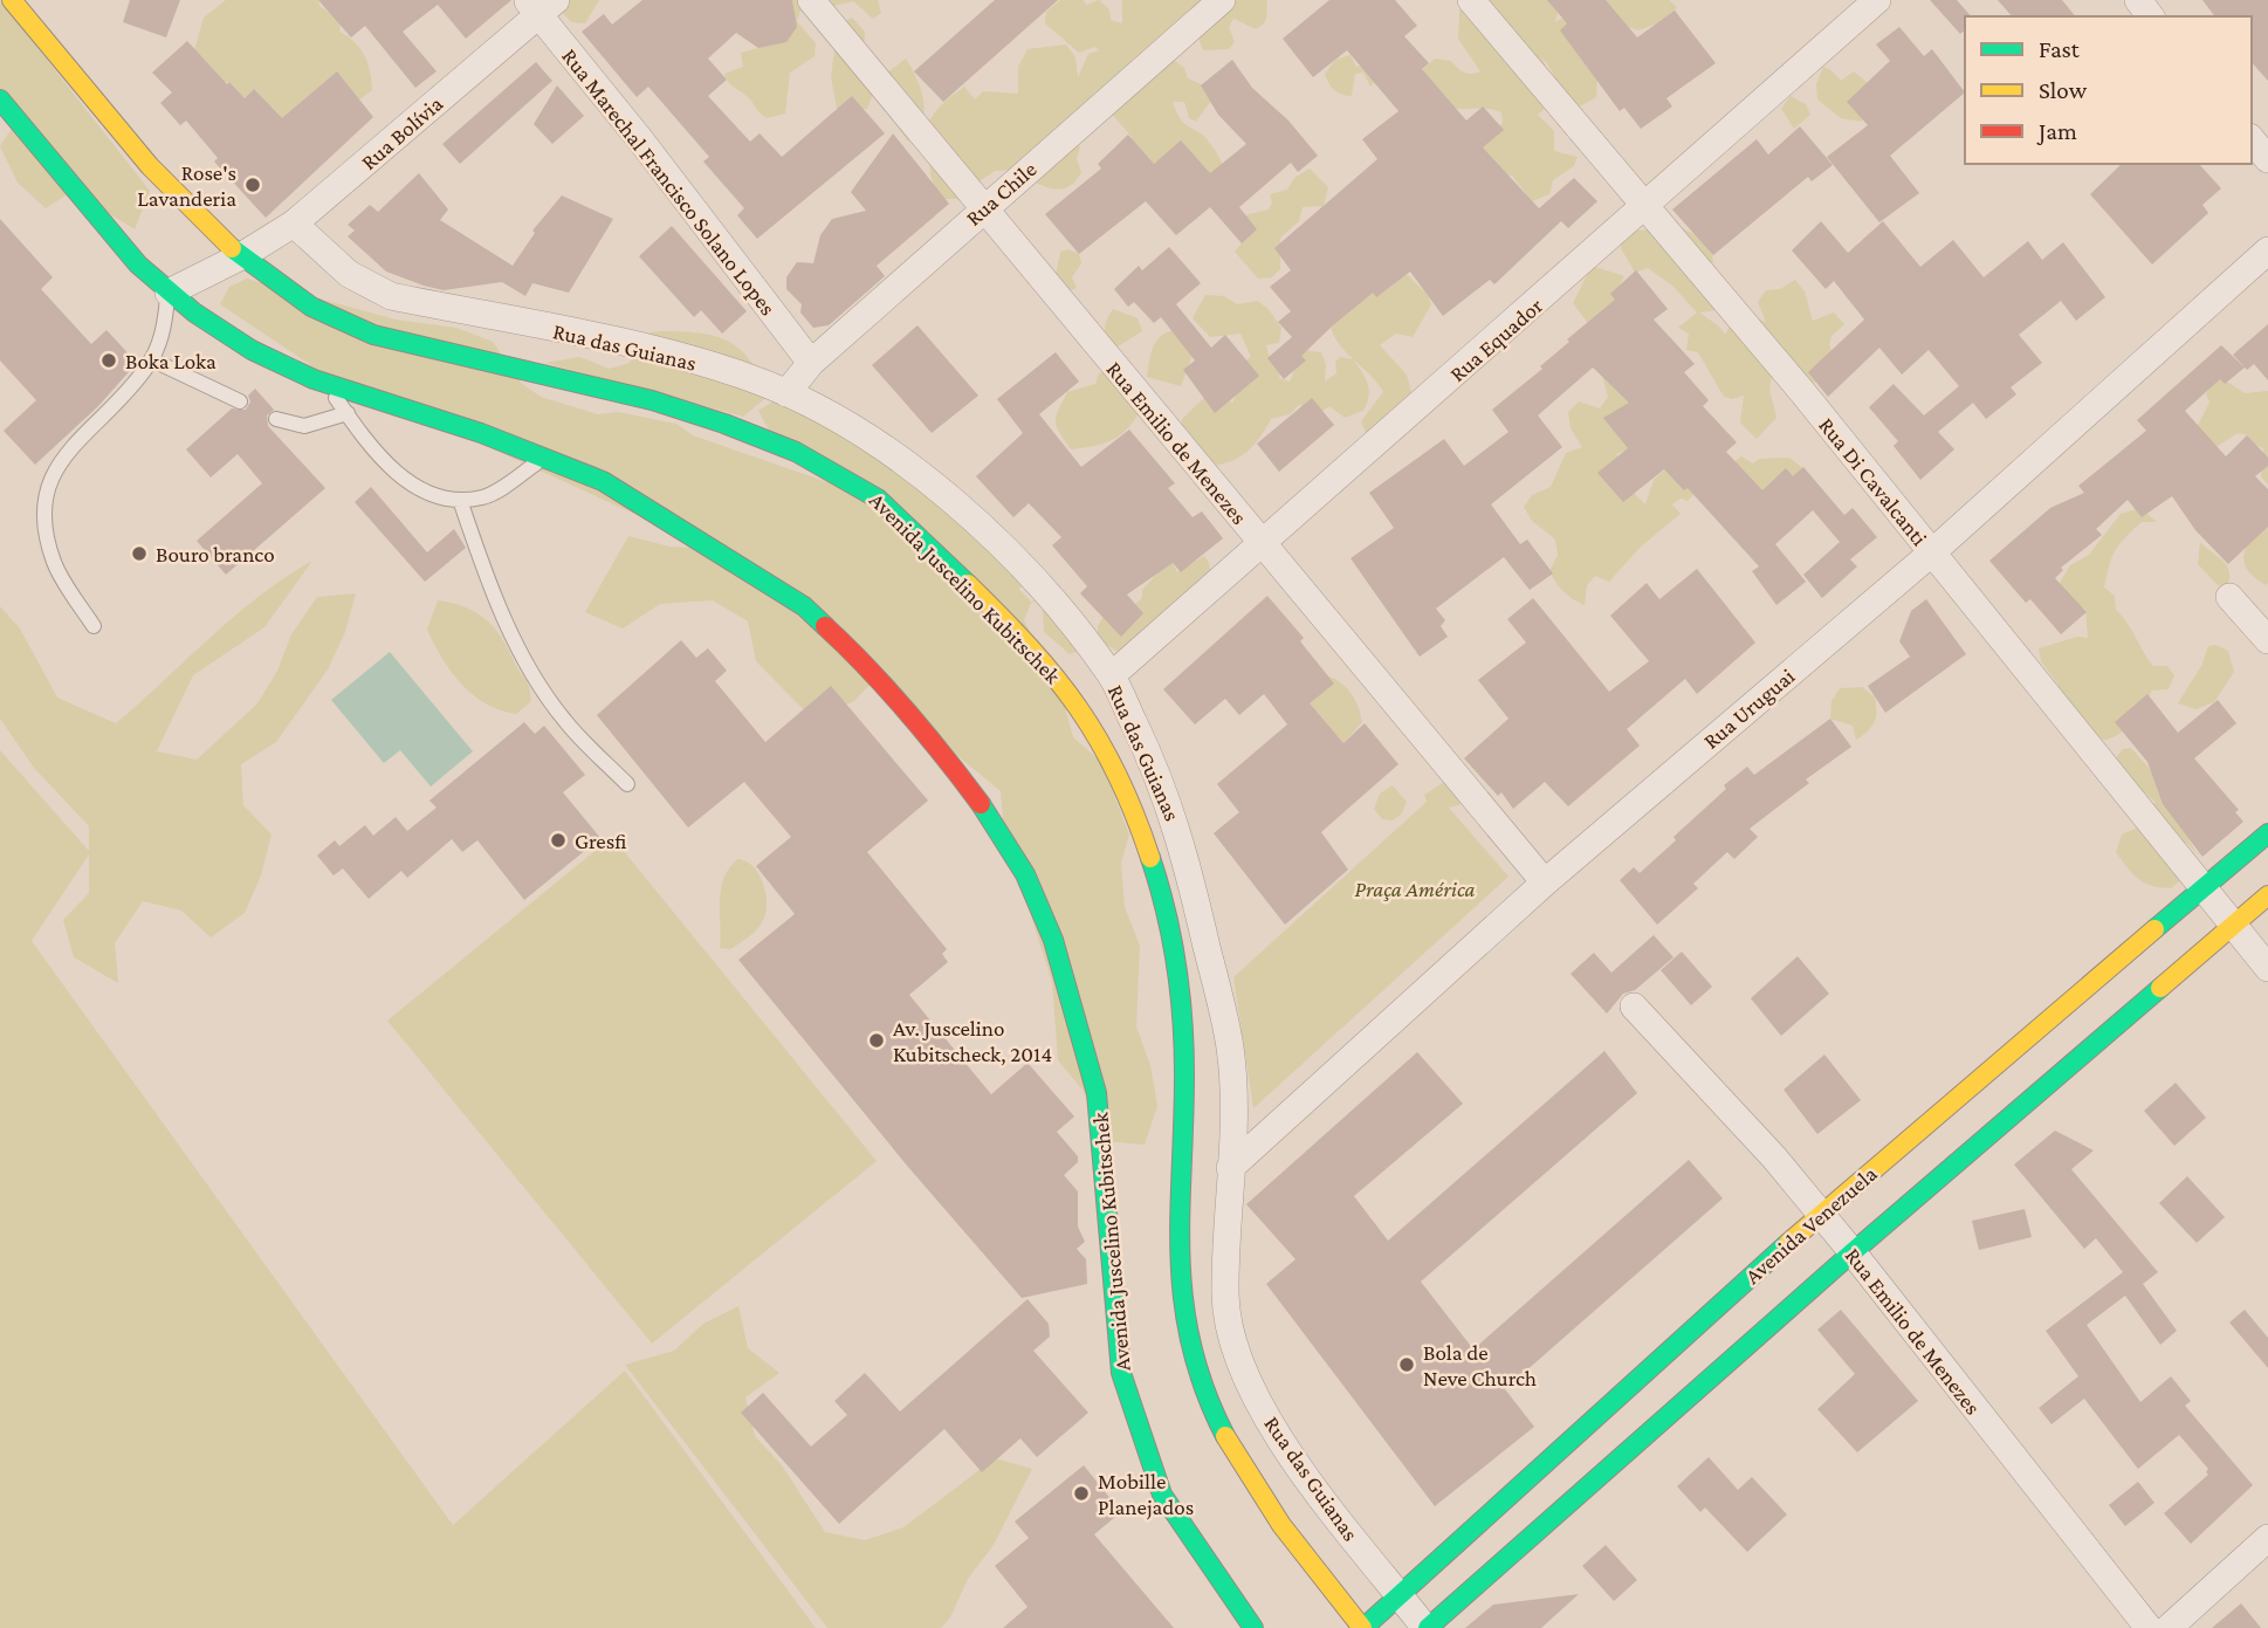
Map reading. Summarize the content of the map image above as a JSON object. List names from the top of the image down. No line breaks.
{"streets":{"main road":["Avenida Juscelino Kubitschek","Avenida Venezuela"],"street":["Rua Bolívia","Rua Marechal Francisco Solano Lopes","Rua Chile","Rua Equador","Rua das Guianas","Rua Emilio de Menezes","Rua Di Cavalcanti","Rua Uruguai"]},"crossings":[["Rua Bolívia","Rua Marechal Francisco Solano Lopes"],["Rua Bolívia","Rua das Guianas"],["Rua Bolívia","Avenida Juscelino Kubitschek"],["Rua Marechal Francisco Solano Lopes","Rua Chile"],["Rua Chile","Rua das Guianas"],["Rua Chile","Rua Emilio de Menezes"],["Rua Equador","Rua das Guianas"],["Rua Equador","Rua Emilio de Menezes"],["Rua Equador","Rua Di Cavalcanti"],["Rua das Guianas","Rua Uruguai"],["Rua das Guianas","Avenida Venezuela"],["Rua Emilio de Menezes","Rua Uruguai"],["Rua Emilio de Menezes","Avenida Venezuela"],["Rua Di Cavalcanti","Rua Uruguai"],["Rua Di Cavalcanti","Avenida Venezuela"],["Avenida Juscelino Kubitschek","Avenida Venezuela"]],"parks":["Praça América"],"places":["Rose's Lavanderia","Boka Loka","Bouro branco","Gresfi","Av. Juscelino Kubitscheck, 2014","Bola de Neve Church","Mobille Planejados"],"legend":["Fast","Slow","Jam"]}
